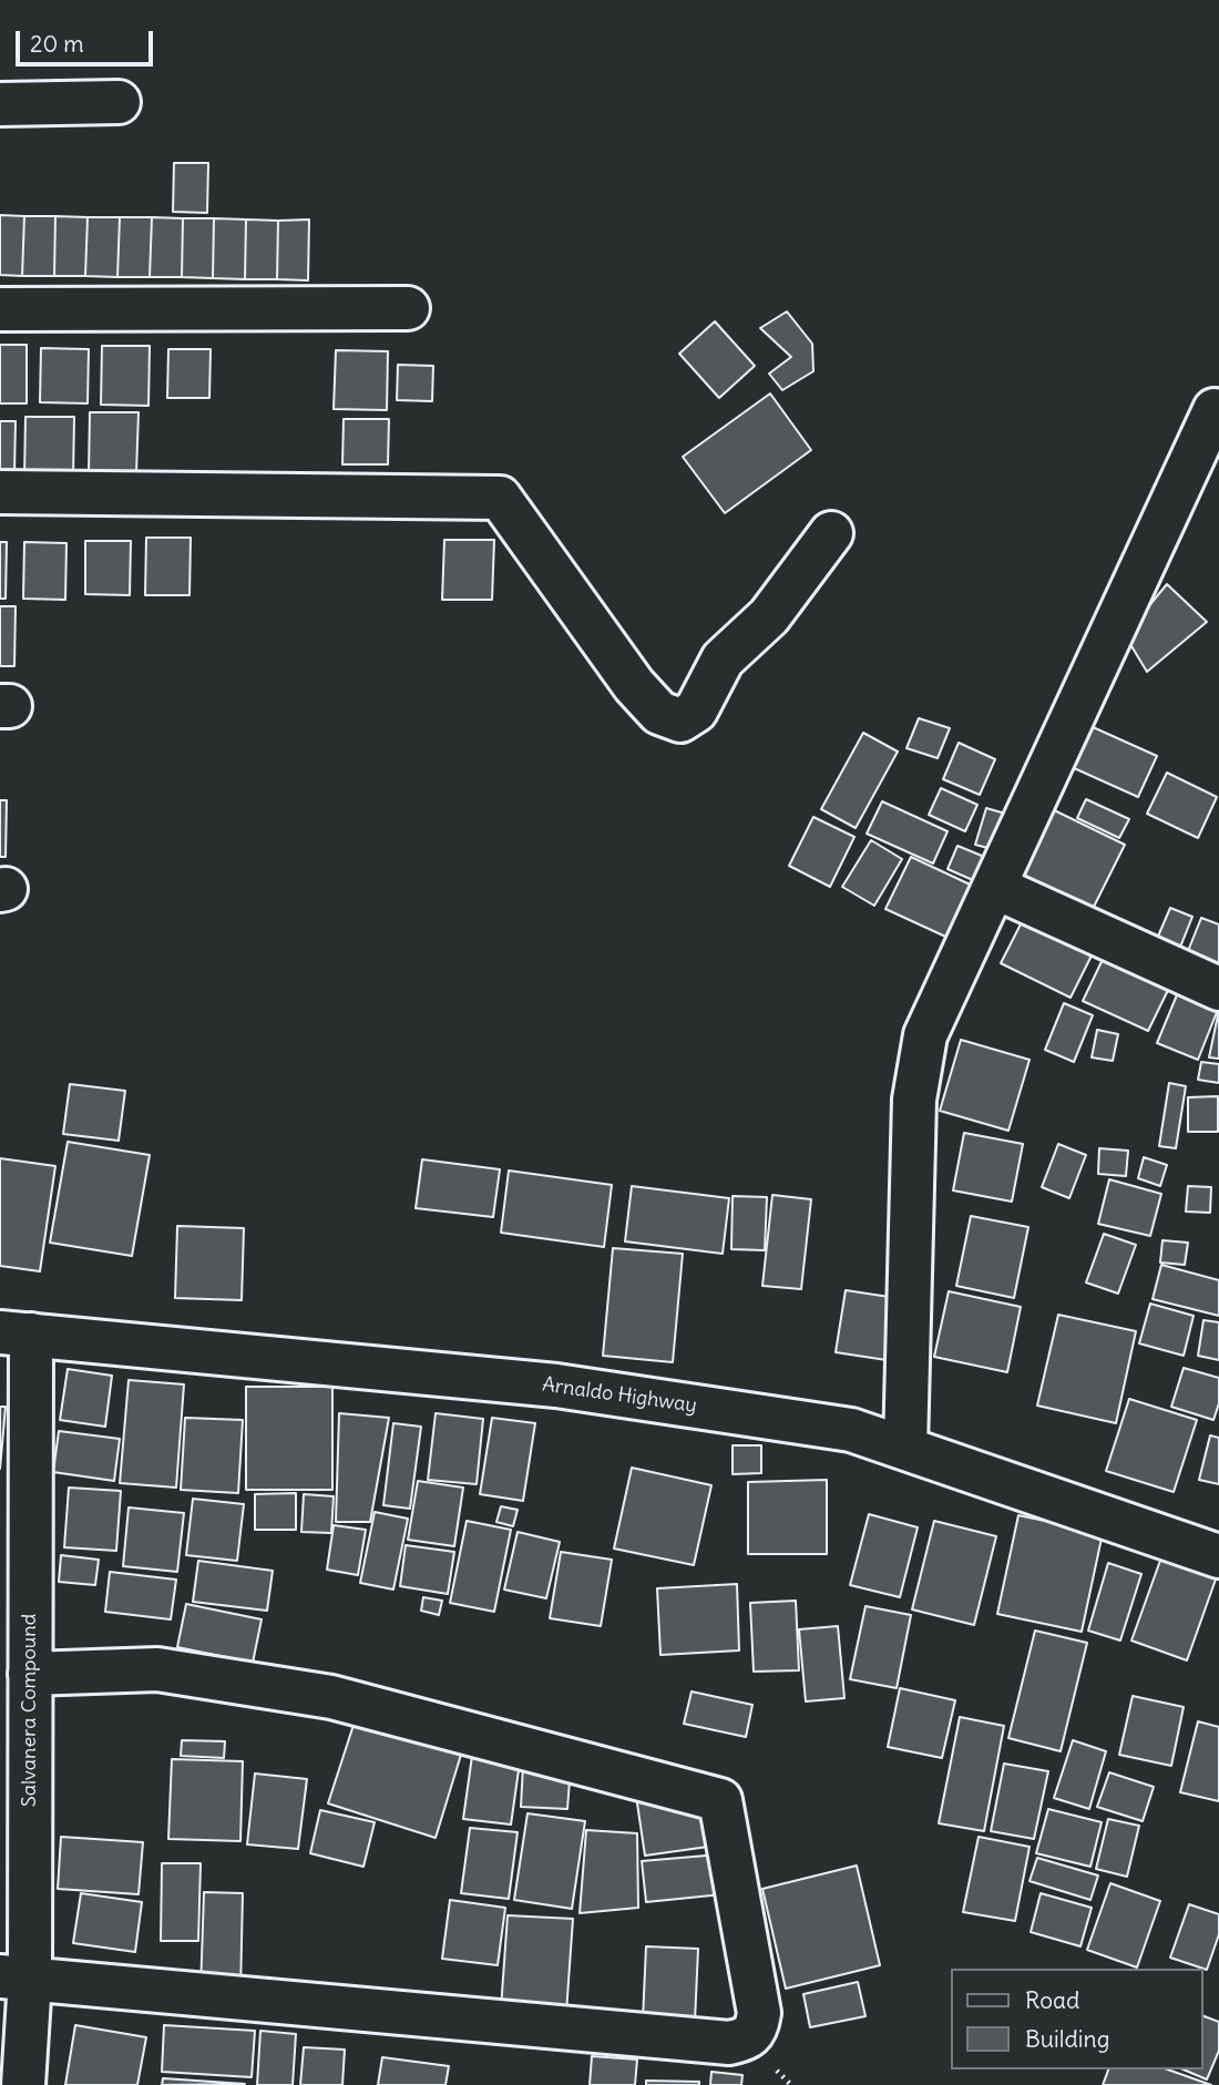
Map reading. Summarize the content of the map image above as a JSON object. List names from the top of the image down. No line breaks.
{"streets":{"street":["Arnaldo Highway","Salvanera Compound"]},"crossings":[["Arnaldo Highway","Salvanera Compound"]],"legend":["Road","Building"],"scale_bar":"20 m"}
